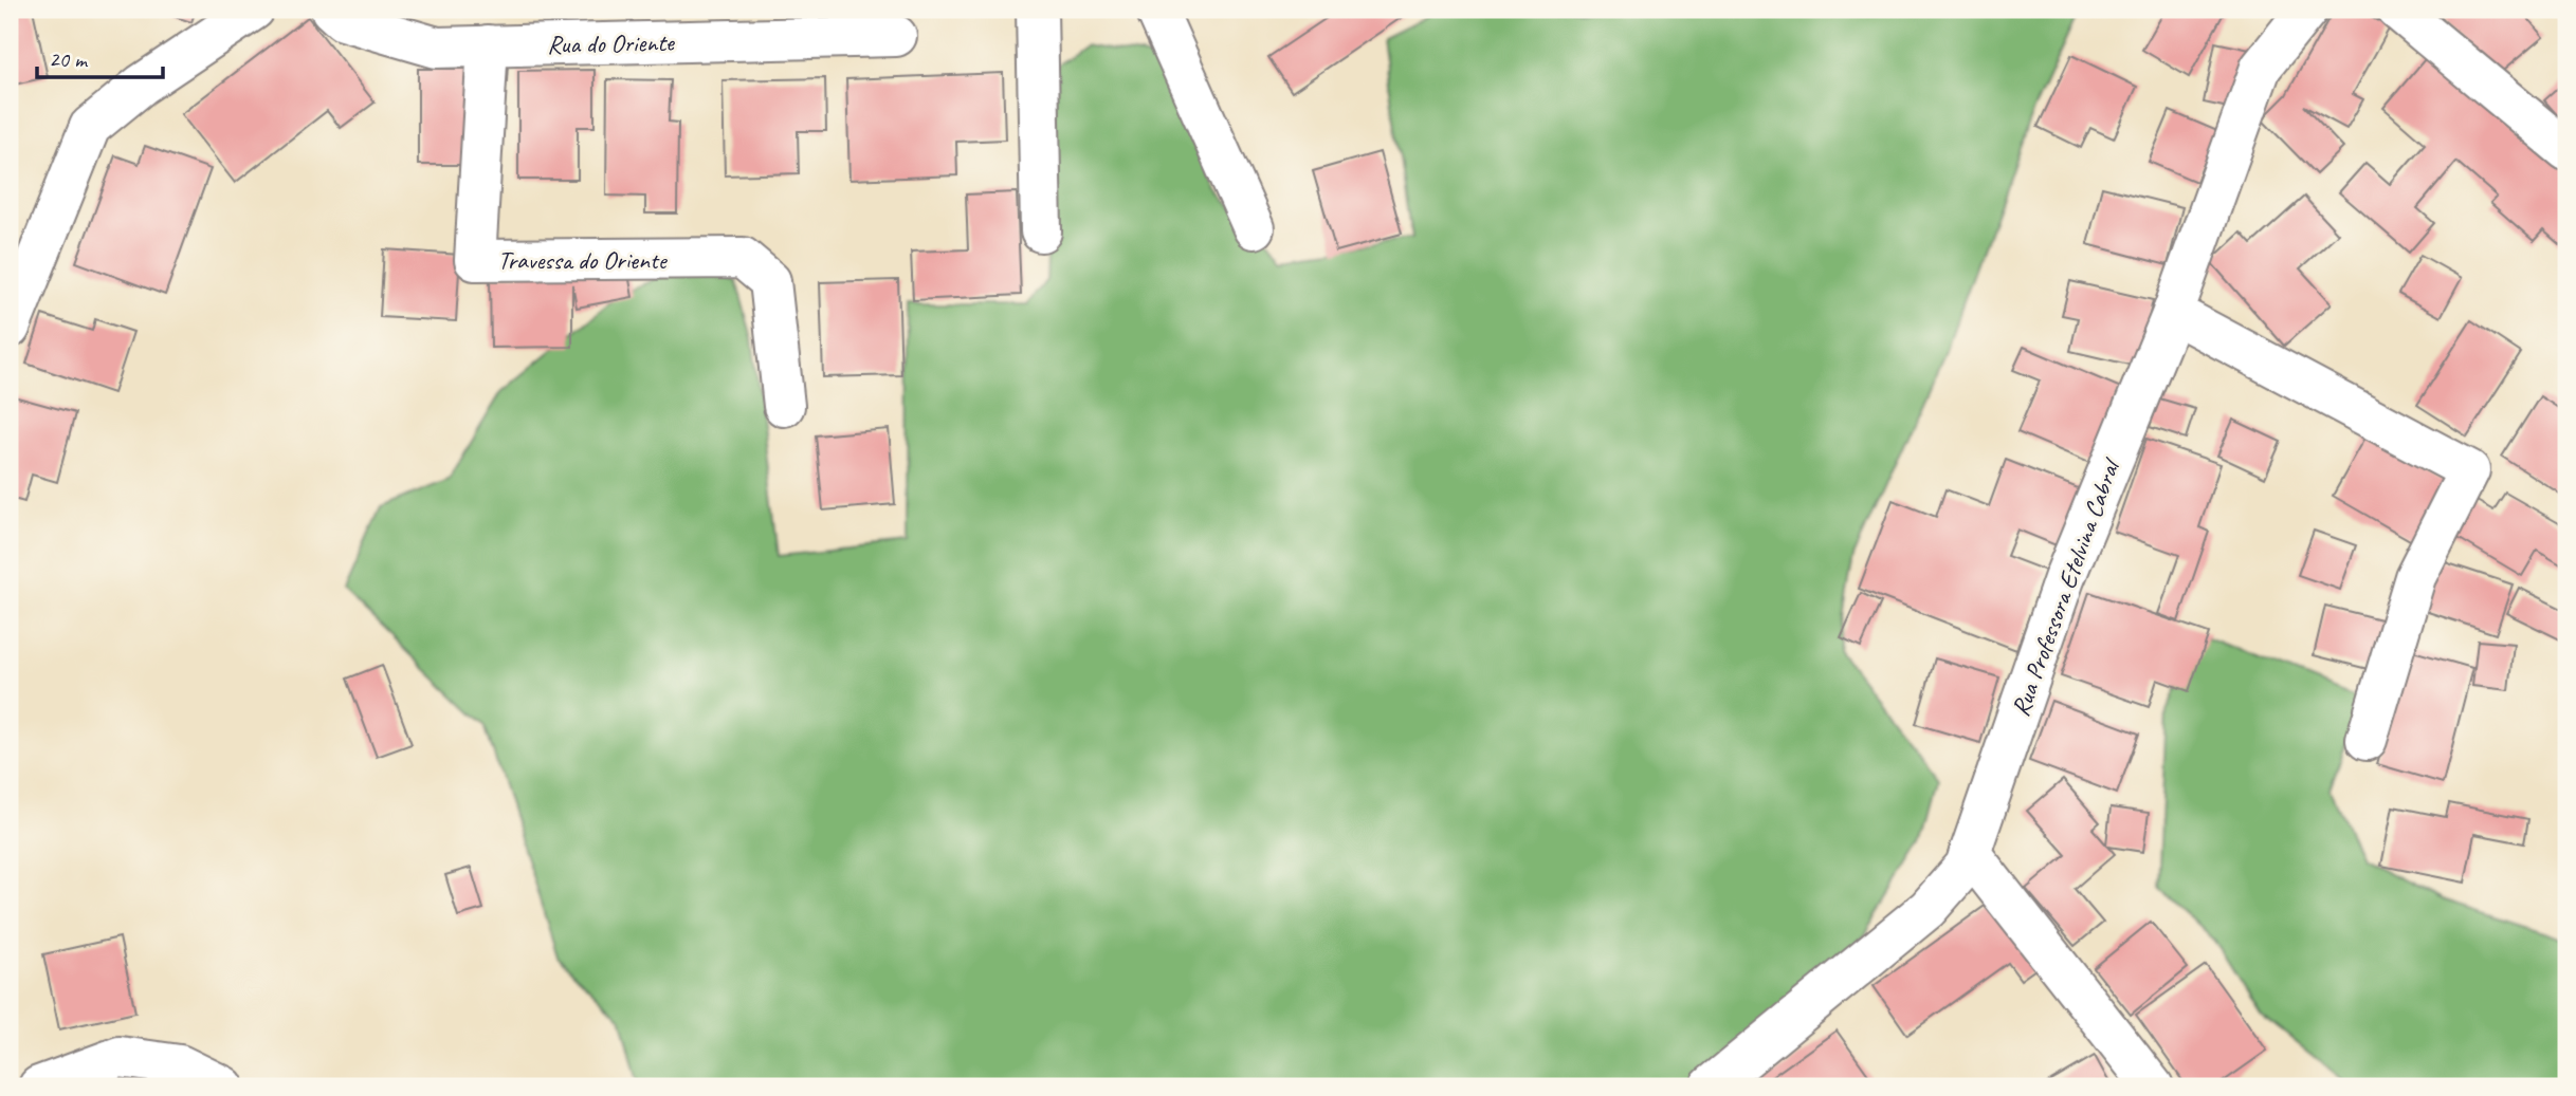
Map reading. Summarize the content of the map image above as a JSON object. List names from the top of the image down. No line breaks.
{"streets":{"street":["Rua do Oriente","Travessa do Oriente","Rua Professora Etelvina Cabral"]},"crossings":[["Rua do Oriente","Travessa do Oriente"]],"scale_bar":"20 m"}
